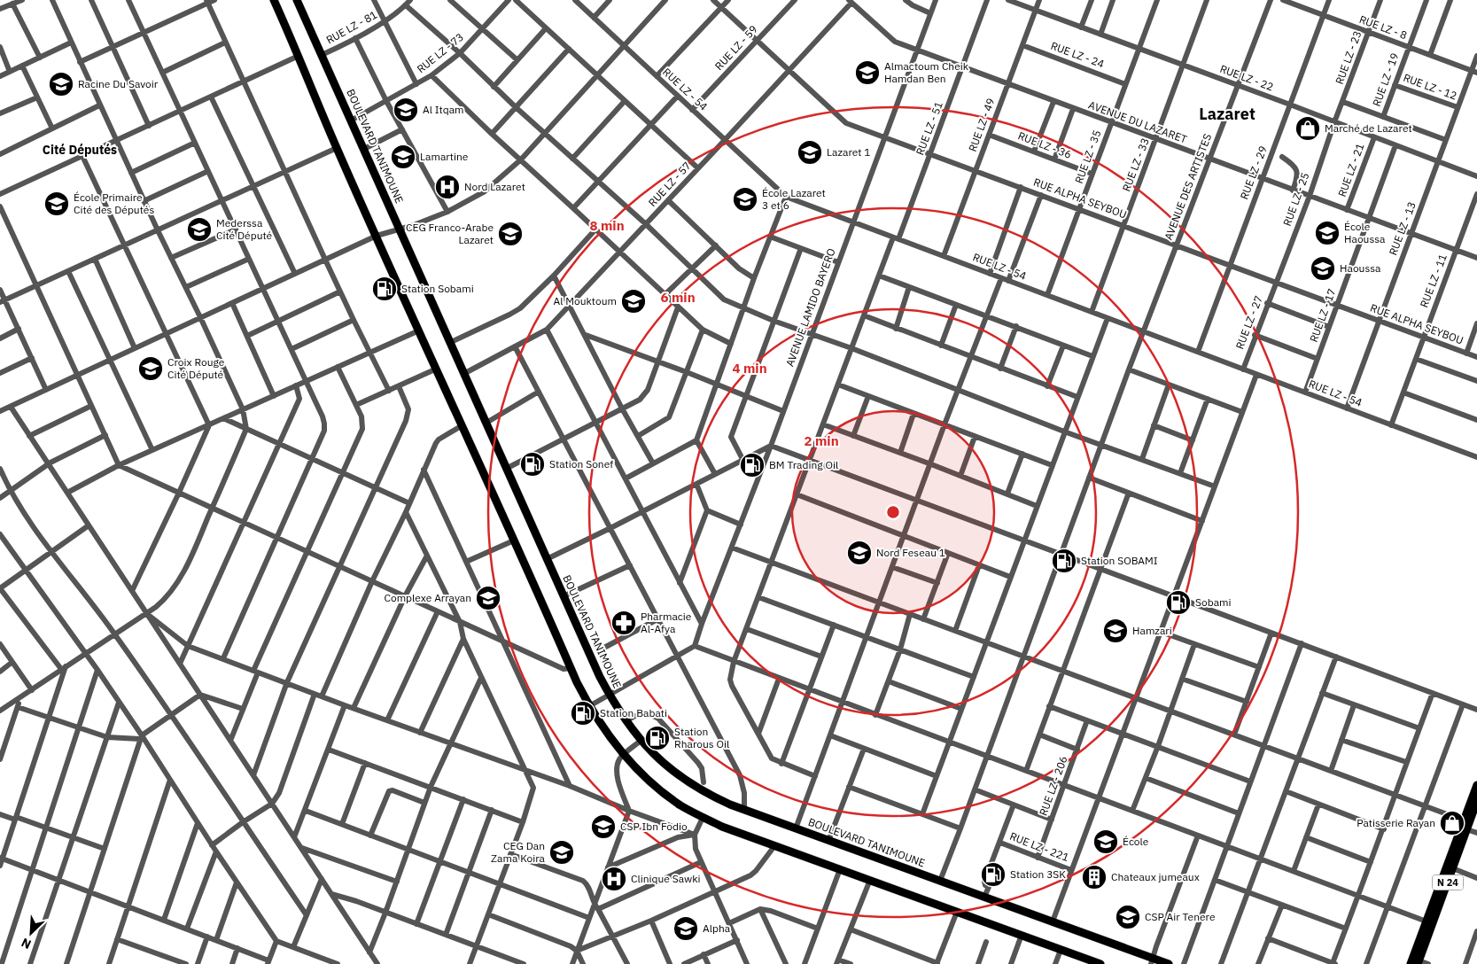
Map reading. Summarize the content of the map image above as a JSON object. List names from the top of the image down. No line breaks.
{"streets":{"main road":["BOULEVARD TANIMOUNE","N 24"],"street":["RUE LZ - 81","RUE LZ - 8","RUE LZ - 59","RUE LZ - 73","RUE LZ - 24","RUE LZ - 23","RUE LZ - 22","RUE LZ - 19","RUE LZ - 12","RUE LZ - 54","AVENUE DU LAZARET","RUE LZ - 49","RUE LZ - 51","RUE LZ - 36","RUE LZ - 35","RUE LZ - 33","RUE LZ - 21","RUE LZ - 29","RUE LZ - 57","AVENUE DES ARTISTES","RUE ALPHA SEYBOU","RUE LZ - 25","RUE LZ - 13","RUE LZ - 11","AVENUE LAMIDO BAYERO","RUE LZ - 17","RUE LZ - 27","RUE LZ - 206","RUE LZ - 221"]},"crossings":[["RUE LZ - 81","BOULEVARD TANIMOUNE"],["RUE LZ - 8","RUE LZ - 23"],["RUE LZ - 8","RUE LZ - 19"],["RUE LZ - 8","RUE LZ - 29"],["RUE LZ - 8","RUE LZ - 13"],["RUE LZ - 59","RUE LZ - 54"],["RUE LZ - 59","RUE ALPHA SEYBOU"],["RUE LZ - 73","BOULEVARD TANIMOUNE"],["RUE LZ - 24","RUE LZ - 49"],["RUE LZ - 24","RUE LZ - 35"],["RUE LZ - 23","RUE LZ - 22"],["RUE LZ - 23","RUE LZ - 25"],["RUE LZ - 22","RUE LZ - 49"],["RUE LZ - 22","RUE LZ - 35"],["RUE LZ - 22","RUE LZ - 33"],["RUE LZ - 22","RUE LZ - 21"],["RUE LZ - 22","RUE LZ - 29"],["RUE LZ - 22","AVENUE DES ARTISTES"],["RUE LZ - 22","RUE LZ - 25"],["RUE LZ - 22","RUE LZ - 13"],["RUE LZ - 22","RUE LZ - 17"],["RUE LZ - 19","RUE LZ - 12"],["RUE LZ - 12","RUE LZ - 13"],["RUE LZ - 54","RUE LZ - 49"],["RUE LZ - 54","RUE LZ - 51"],["RUE LZ - 54","RUE LZ - 35"],["RUE LZ - 54","RUE LZ - 33"],["RUE LZ - 54","RUE LZ - 29"],["RUE LZ - 54","RUE LZ - 57"],["RUE LZ - 54","AVENUE DES ARTISTES"],["RUE LZ - 54","RUE LZ - 13"],["RUE LZ - 54","RUE LZ - 11"],["RUE LZ - 54","AVENUE LAMIDO BAYERO"],["RUE LZ - 54","RUE LZ - 17"],["RUE LZ - 54","RUE LZ - 27"],["AVENUE DU LAZARET","RUE LZ - 49"],["AVENUE DU LAZARET","RUE LZ - 51"],["AVENUE DU LAZARET","RUE LZ - 35"],["AVENUE DU LAZARET","RUE LZ - 33"],["AVENUE DU LAZARET","RUE LZ - 21"],["AVENUE DU LAZARET","RUE LZ - 29"],["AVENUE DU LAZARET","RUE LZ - 57"],["AVENUE DU LAZARET","AVENUE DES ARTISTES"],["AVENUE DU LAZARET","RUE LZ - 25"],["AVENUE DU LAZARET","RUE LZ - 13"],["AVENUE DU LAZARET","RUE LZ - 11"],["AVENUE DU LAZARET","AVENUE LAMIDO BAYERO"],["AVENUE DU LAZARET","RUE LZ - 17"],["RUE LZ - 49","RUE LZ - 36"],["RUE LZ - 49","RUE ALPHA SEYBOU"],["RUE LZ - 51","RUE ALPHA SEYBOU"],["RUE LZ - 36","RUE LZ - 35"],["BOULEVARD TANIMOUNE","RUE LZ - 57"],["BOULEVARD TANIMOUNE","AVENUE DES ARTISTES"],["RUE LZ - 35","RUE ALPHA SEYBOU"],["RUE LZ - 33","RUE ALPHA SEYBOU"],["RUE LZ - 29","RUE ALPHA SEYBOU"],["RUE LZ - 57","RUE ALPHA SEYBOU"],["AVENUE DES ARTISTES","RUE ALPHA SEYBOU"],["RUE ALPHA SEYBOU","RUE LZ - 25"],["RUE ALPHA SEYBOU","RUE LZ - 13"],["RUE ALPHA SEYBOU","RUE LZ - 11"],["RUE ALPHA SEYBOU","AVENUE LAMIDO BAYERO"],["RUE ALPHA SEYBOU","RUE LZ - 17"],["RUE ALPHA SEYBOU","RUE LZ - 27"],["RUE LZ - 25","RUE LZ - 27"],["RUE LZ - 206","RUE LZ - 221"]],"districts":["Lazaret","Cité Députés"],"places":{"school or university":["Almactoum Cheik Hamdan Ben","Racine Du Savoir","Al Itqam","Lazaret 1","Lamartine","École Lazaret 3 et 6","École Primaire Cité des Députés","Mederssa Cité Député","École Haoussa","CEG Franco-Arabe Lazaret","Haoussa","Al Mouktoum","Croix Rouge Cité Député","Nord Feseau 1","Complexe Arrayan","Hamzari","CSP Ibn Fodio","École","CEG Dan Zama Koira","CSP Air Tenere","Alpha"],"shop":["Marché de Lazaret","Patisserie Rayan"],"hospital":["Nord Lazaret","Clinique Sawki"],"fuel station":["Station Sobami","Station Sonef","BM Trading Oil","Station SOBAMI","Sobami","Station Babati","Station Rharous Oil","Station 3SK"],"pharmacy":["Pharmacie Al-Afya"],"building":["Chateaux jumeaux"]},"north":"bottom left","rings":["8 min","6 min","4 min","2 min"]}
